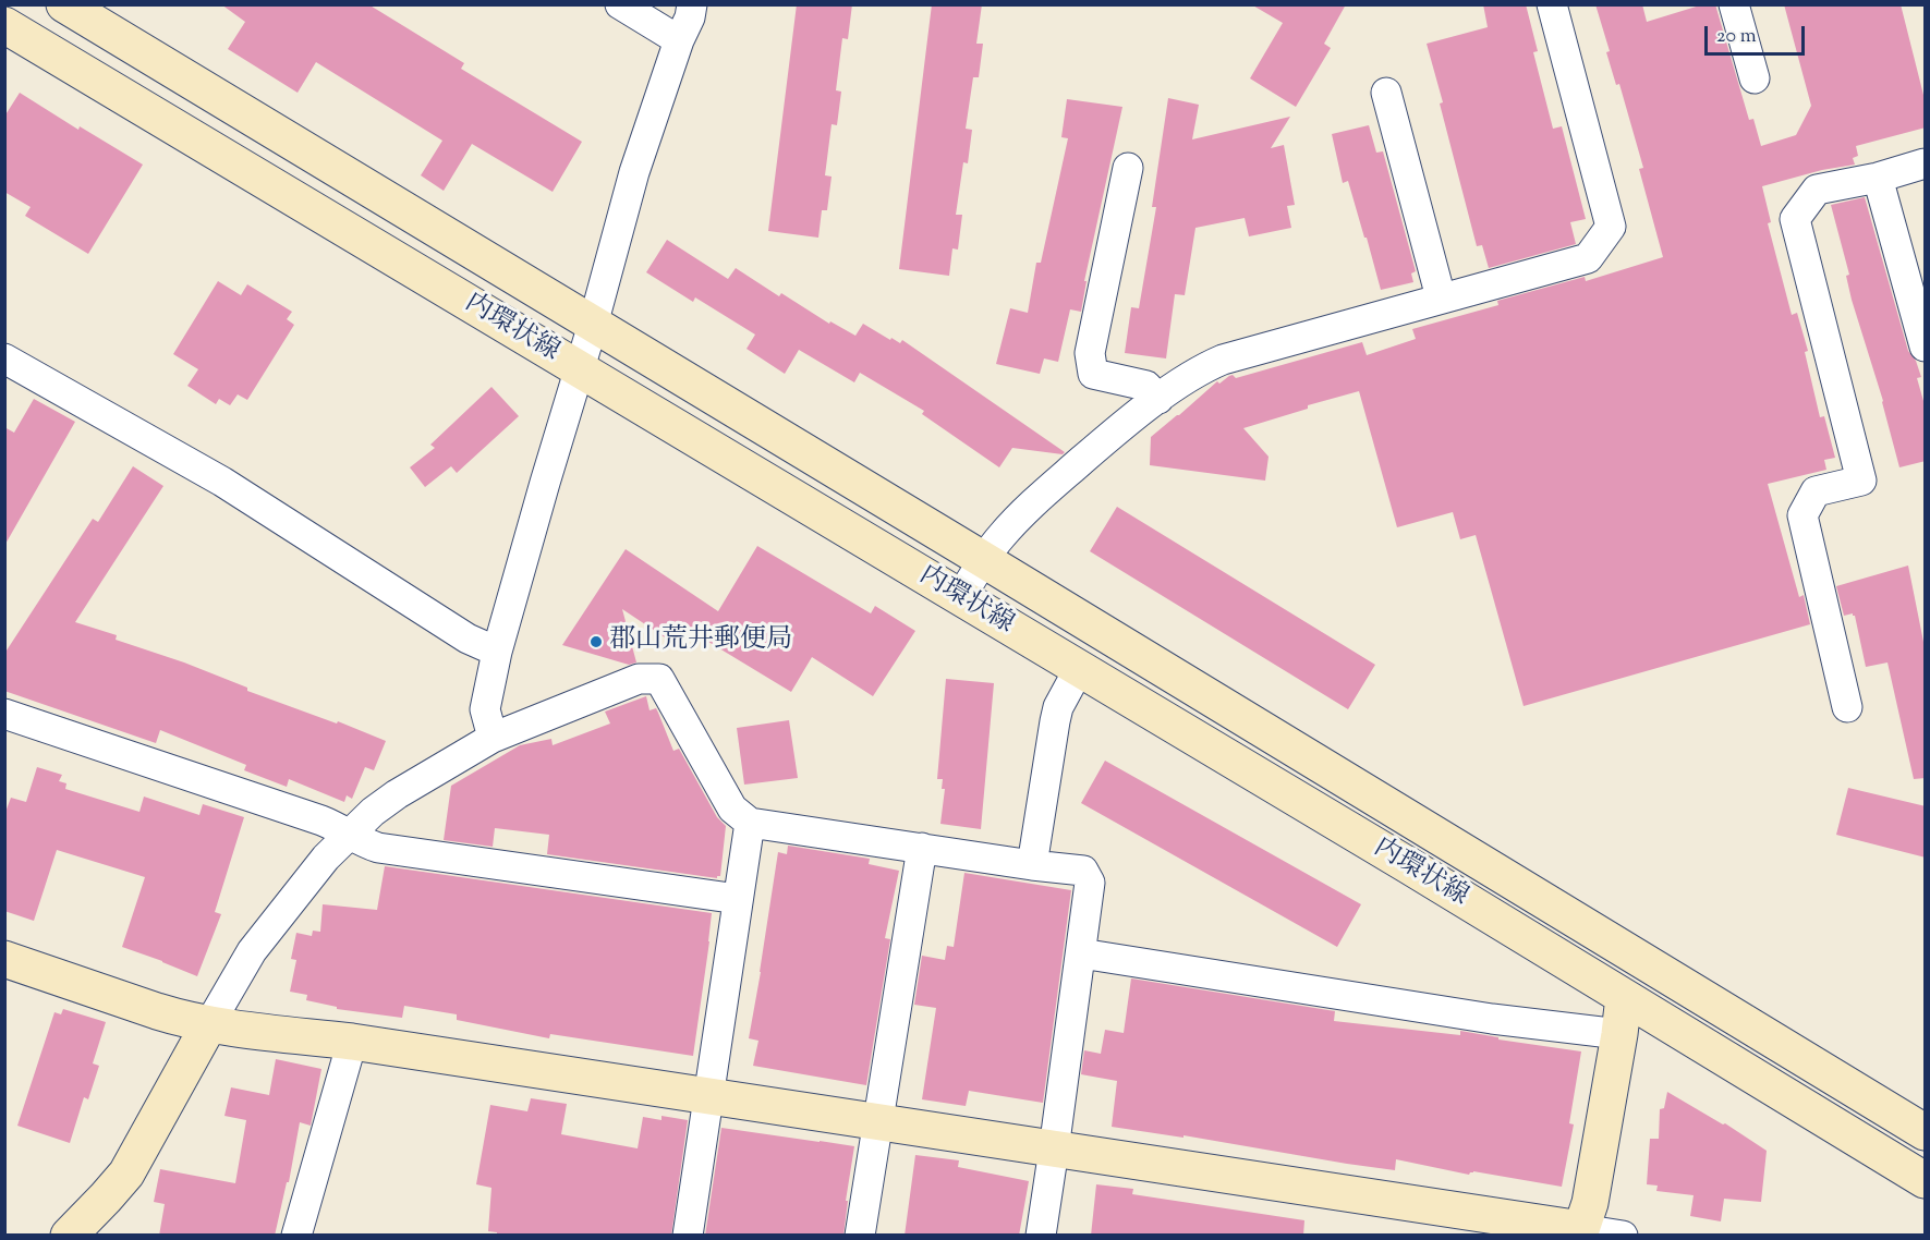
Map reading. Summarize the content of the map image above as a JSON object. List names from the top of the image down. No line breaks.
{"streets":{"street":["内環状線"]},"places":["郡山荒井郵便局"],"scale_bar":"20 m"}
